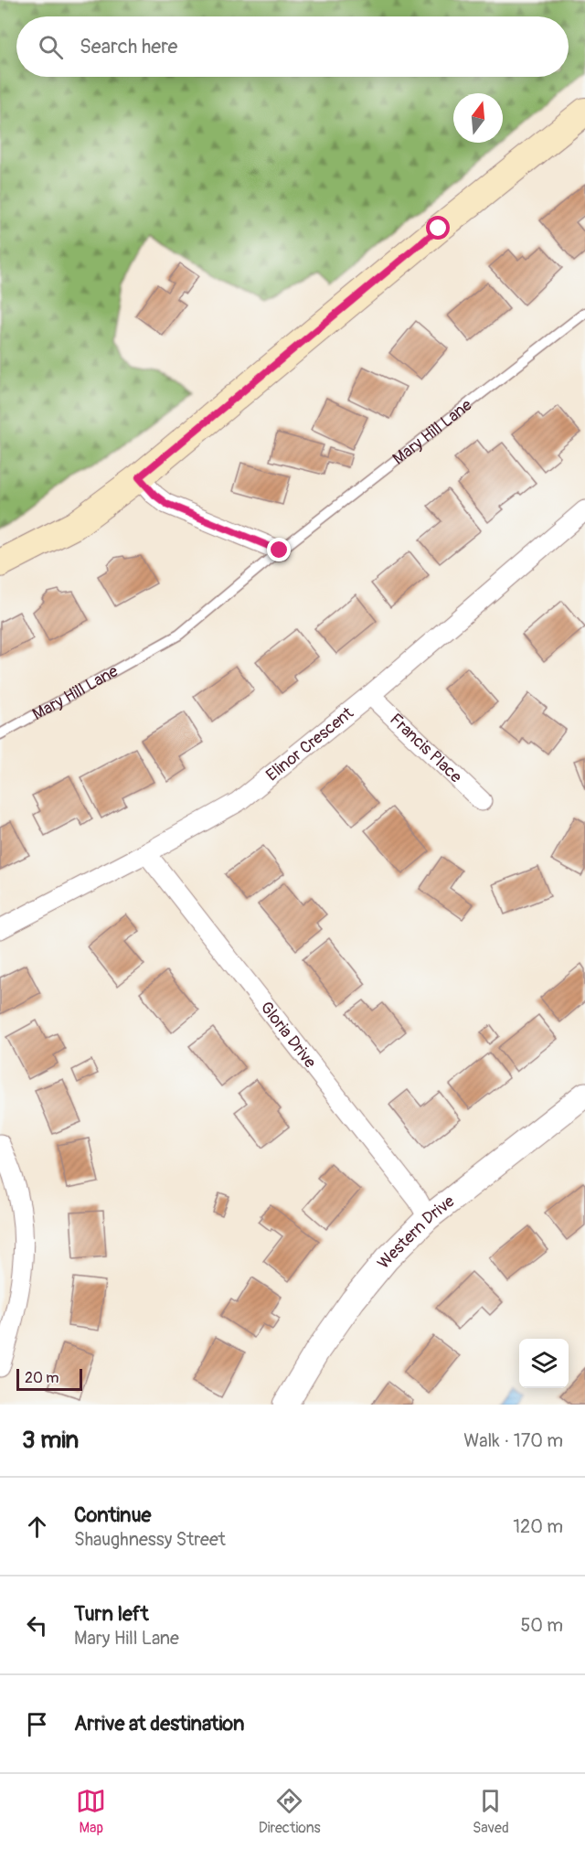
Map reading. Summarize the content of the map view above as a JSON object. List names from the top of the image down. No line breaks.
{"streets":{"street":["Elinor Crescent","Francis Place","Gloria Drive","Western Drive"],"lane":["Mary Hill Lane"]},"crossings":[["Elinor Crescent","Francis Place"],["Elinor Crescent","Gloria Drive"],["Gloria Drive","Western Drive"]],"scale_bar":"20 m","north":"top","page":{"search":"Search here","scale":"20 m","heading":["3 min","Walk · 170 m"],"list":[["Continue","Shaughnessy Street","120 m"],["Turn left","Mary Hill Lane","50 m"],"Arrive at destination"],"nav":["Map","Directions","Saved"]}}
